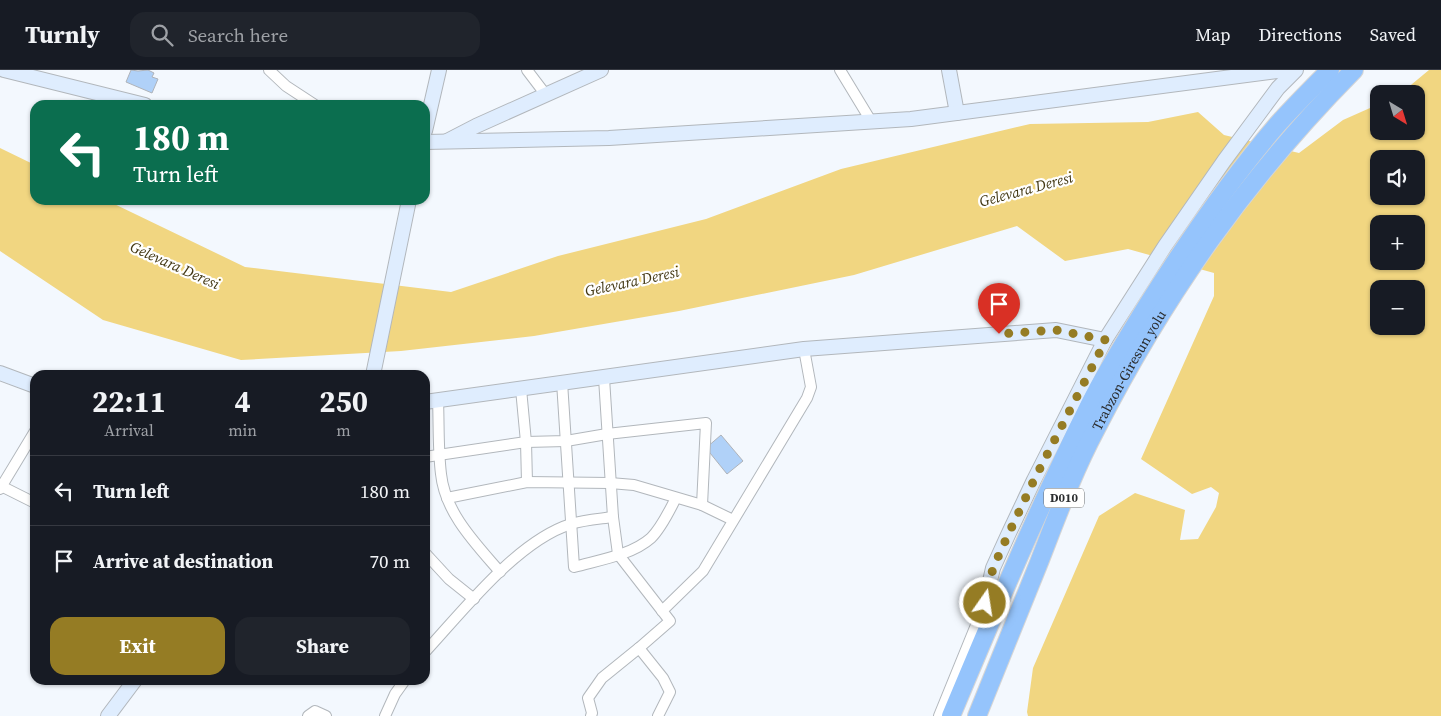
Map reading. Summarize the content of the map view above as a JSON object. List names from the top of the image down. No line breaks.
{"streets":{"highway":["Trabzon-Giresun yolu","D010"]},"water":["Gelevara Deresi"],"north":"bottom right","page":{"header":"Turnly","search":"Search here","nav":["Map","Directions","Saved"],"map_buttons":["+","−"],"turn":["180 m","Turn left"],"eta":["22:11","Arrival","4","min","250","m"],"list":[{"name":"Turn left","value":"180 m"},{"name":"Arrive at destination","value":"70 m"}],"buttons":["Exit","Share"]}}
